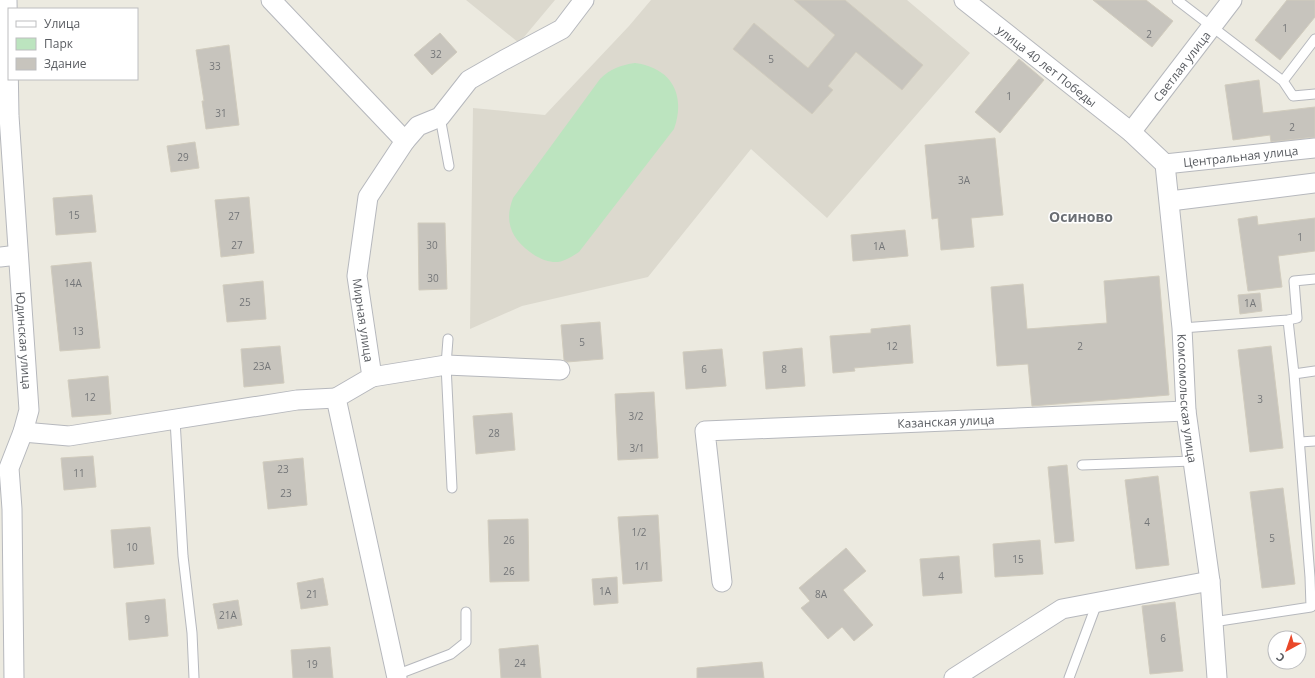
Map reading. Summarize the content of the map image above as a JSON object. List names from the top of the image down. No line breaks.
{"streets":{"street":["улица 40 лет Победы","Светлая улица","Центральная улица","Мирная улица","Юдинская улица","Комсомольская улица","Казанская улица"]},"crossings":[["улица 40 лет Победы","Светлая улица"],["Центральная улица","Комсомольская улица"],["Комсомольская улица","Казанская улица"]],"districts":["Осиново"],"house_numbers":["1","2","32","5","33","1","31","2","29","3А","15","27","1","27","30","1А","30","14А","25","1А","13","5","12","2","23А","6","8","12","3","3/2","28","3/1","23","11","23","4","1/2","5","26","10","15","1/1","26","4","1А","21","8А","21А","9","6","24","19"],"legend":["Улица","Парк","Здание"],"north":"bottom left"}
